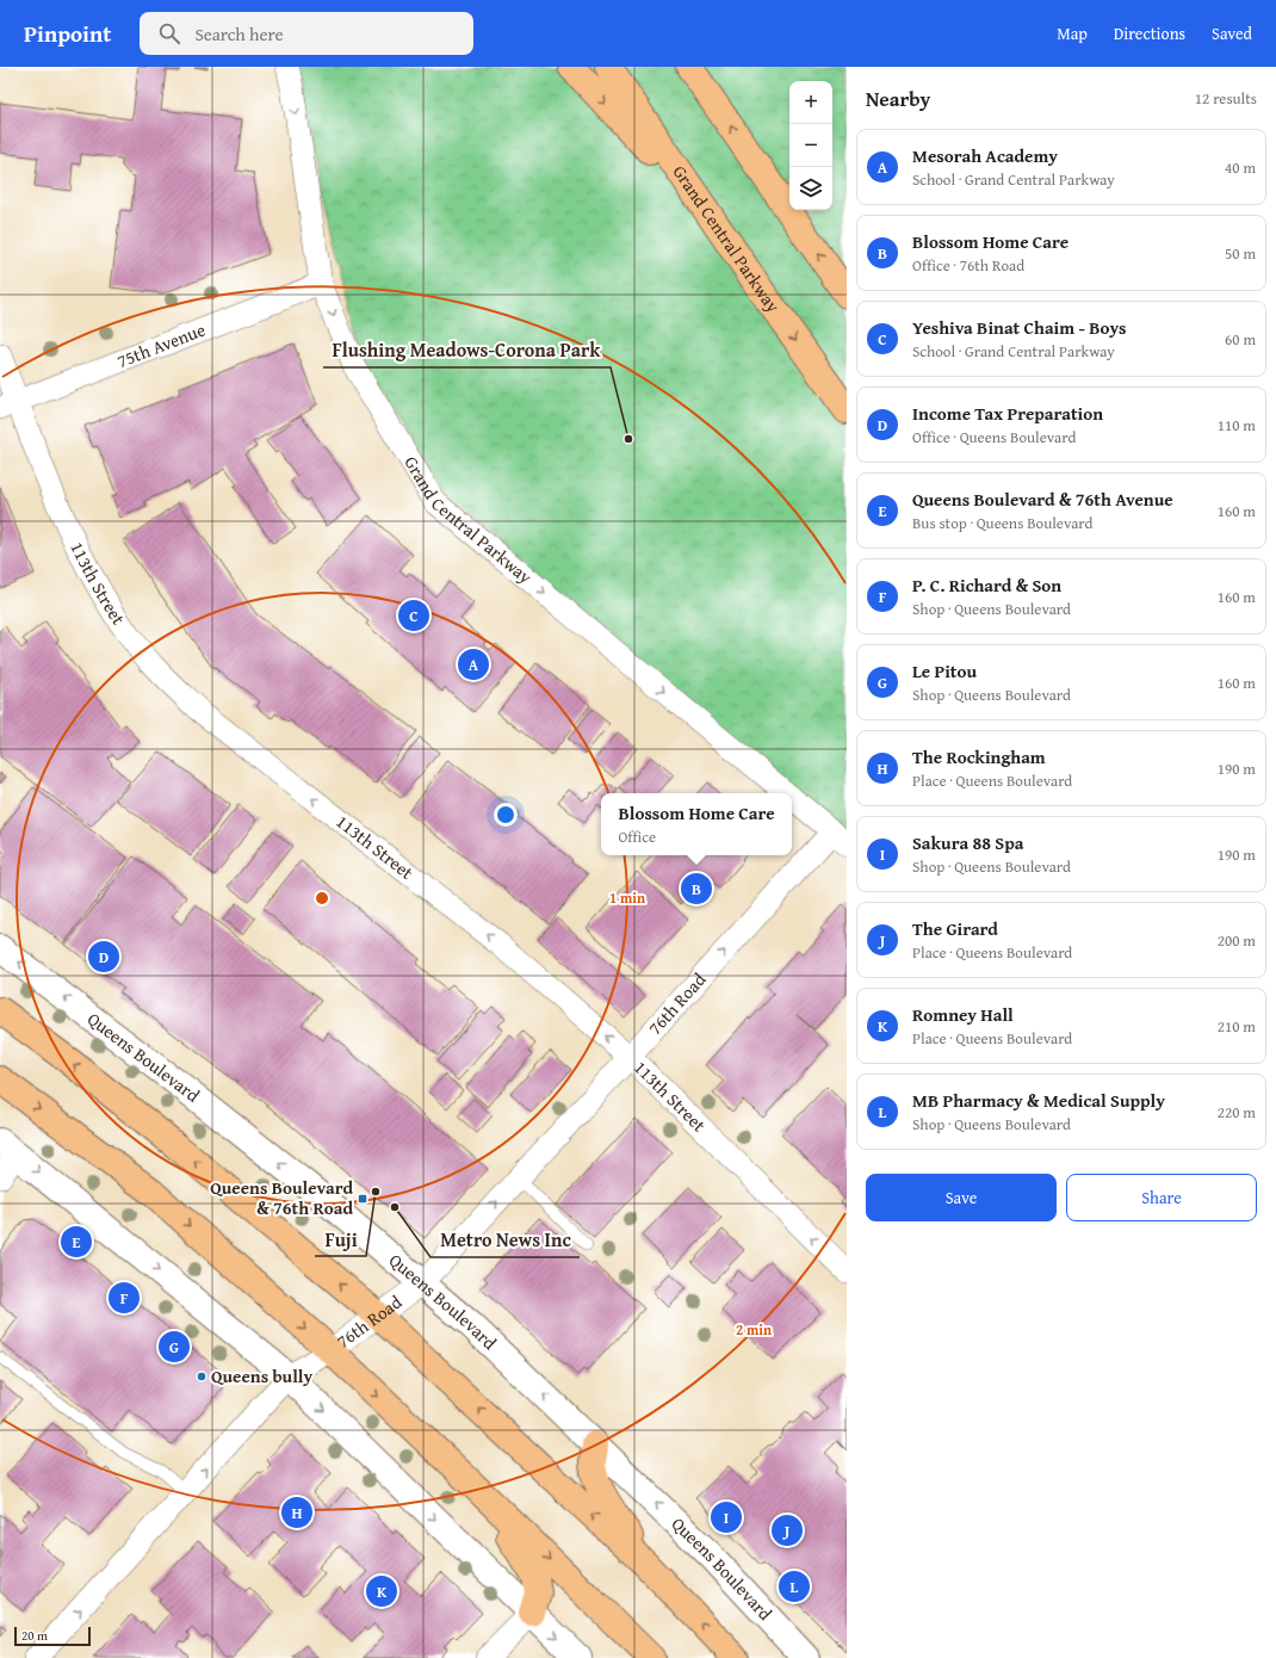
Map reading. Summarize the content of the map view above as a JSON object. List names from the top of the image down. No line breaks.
{"streets":{"main road":["Grand Central Parkway"],"street":["75th Avenue","113th Street","76th Road","Queens Boulevard"]},"crossings":[["Grand Central Parkway","75th Avenue"],["Grand Central Parkway","76th Road"],["75th Avenue","113th Street"],["113th Street","76th Road"],["76th Road","Queens Boulevard"]],"one_way":["Grand Central Parkway","113th Street","76th Road"],"places":{"other":["Flushing Meadows-Corona Park","Fuji","Metro News Inc","Queens bully"],"transit":["Queens Boulevard & 76th Road"]},"scale_bar":"20 m","page":{"header":"Pinpoint","search":"Search here","nav":["Map","Directions","Saved"],"heading":["Nearby","12 results"],"map_buttons":["+","−"],"list":[{"mark":"A","name":"Mesorah Academy","note":"School · Grand Central Parkway","value":"40 m"},{"mark":"B","name":"Blossom Home Care","note":"Office · 76th Road","value":"50 m"},{"mark":"C","name":"Yeshiva Binat Chaim - Boys","note":"School · Grand Central Parkway","value":"60 m"},{"mark":"D","name":"Income Tax Preparation","note":"Office · Queens Boulevard","value":"110 m"},{"mark":"E","name":"Queens Boulevard & 76th Avenue","note":"Bus stop · Queens Boulevard","value":"160 m"},{"mark":"F","name":"P. C. Richard & Son","note":"Shop · Queens Boulevard","value":"160 m"},{"mark":"G","name":"Le Pitou","note":"Shop · Queens Boulevard","value":"160 m"},{"mark":"H","name":"The Rockingham","note":"Place · Queens Boulevard","value":"190 m"},{"mark":"I","name":"Sakura 88 Spa","note":"Shop · Queens Boulevard","value":"190 m"},{"mark":"J","name":"The Girard","note":"Place · Queens Boulevard","value":"200 m"},{"mark":"K","name":"Romney Hall","note":"Place · Queens Boulevard","value":"210 m"},{"mark":"L","name":"MB Pharmacy & Medical Supply","note":"Shop · Queens Boulevard","value":"220 m"}],"pins":["C","A","B","D","E","F","G","H","I","J","L","K"],"popup":["Blossom Home Care","Office"],"buttons":["Save","Share"],"scale":"20 m"},"rings":["1 min","2 min"]}
